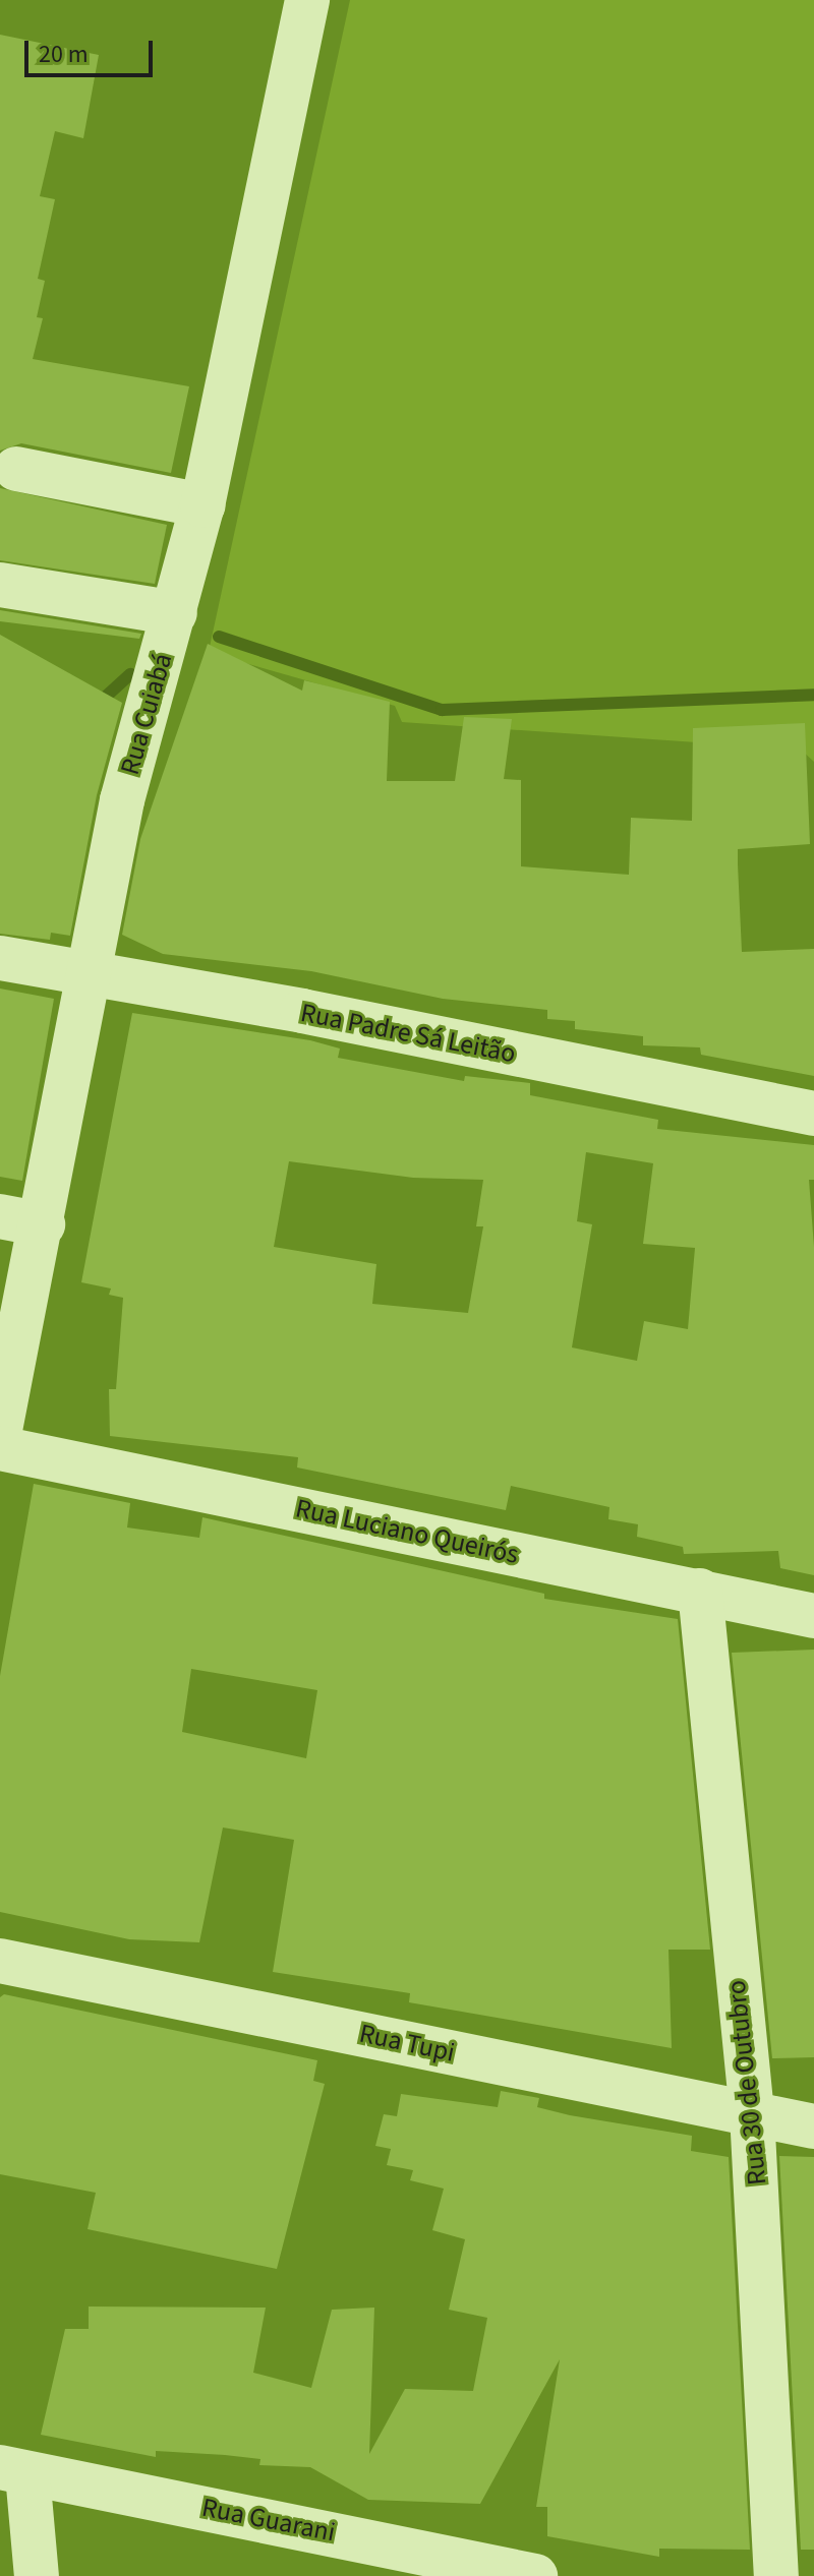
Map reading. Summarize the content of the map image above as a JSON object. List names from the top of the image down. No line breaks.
{"streets":{"street":["Rua Cuiabá","Rua Padre Sá Leitão","Rua Luciano Queirós","Rua Tupi","Rua 30 de Outubro","Rua Guarani"]},"crossings":[["Rua Cuiabá","Rua Padre Sá Leitão"],["Rua Luciano Queirós","Rua 30 de Outubro"],["Rua Tupi","Rua 30 de Outubro"]],"scale_bar":"20 m"}
